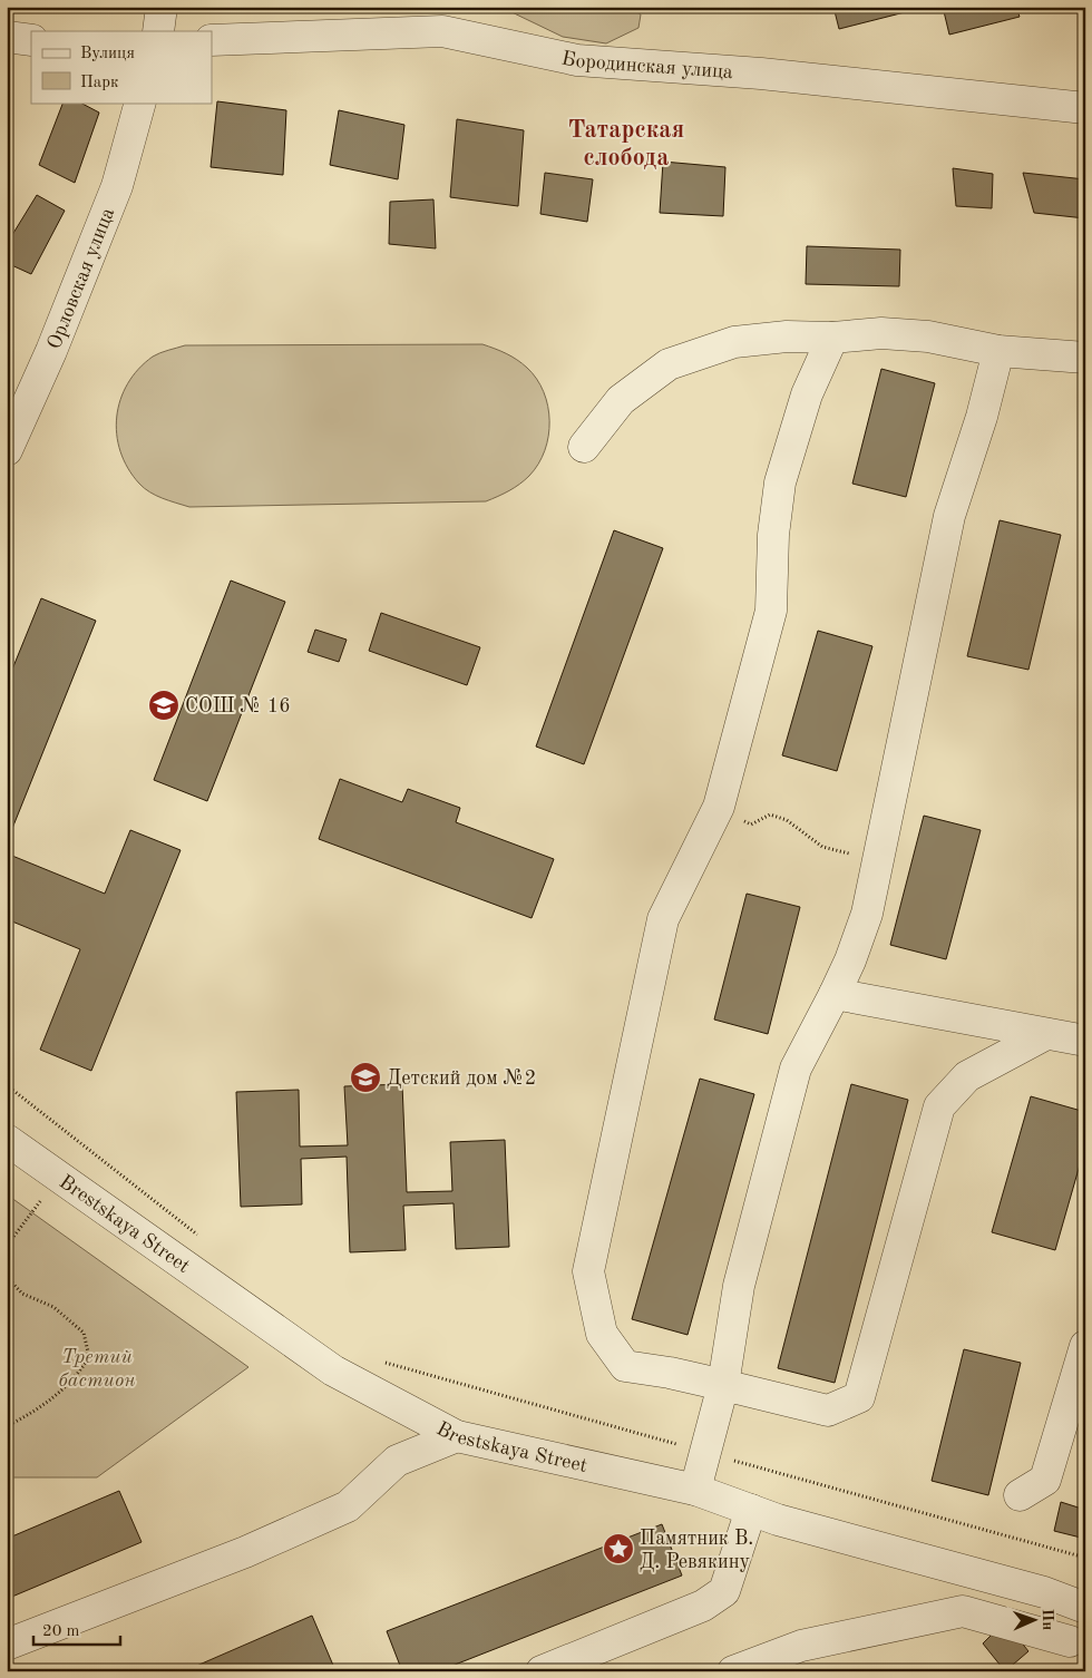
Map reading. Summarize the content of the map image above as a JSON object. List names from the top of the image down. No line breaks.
{"streets":{"street":["Бородинская улица","Орловская улица","Brestskaya Street"]},"districts":["Татарская слобода"],"parks":["Третий бастион"],"places":{"school or university":["СОШ № 16","Детский дом №2"],"place":["Памятник В. Д. Ревякину"]},"legend":["Вулиця","Парк"],"scale_bar":"20 m","north":"right"}
